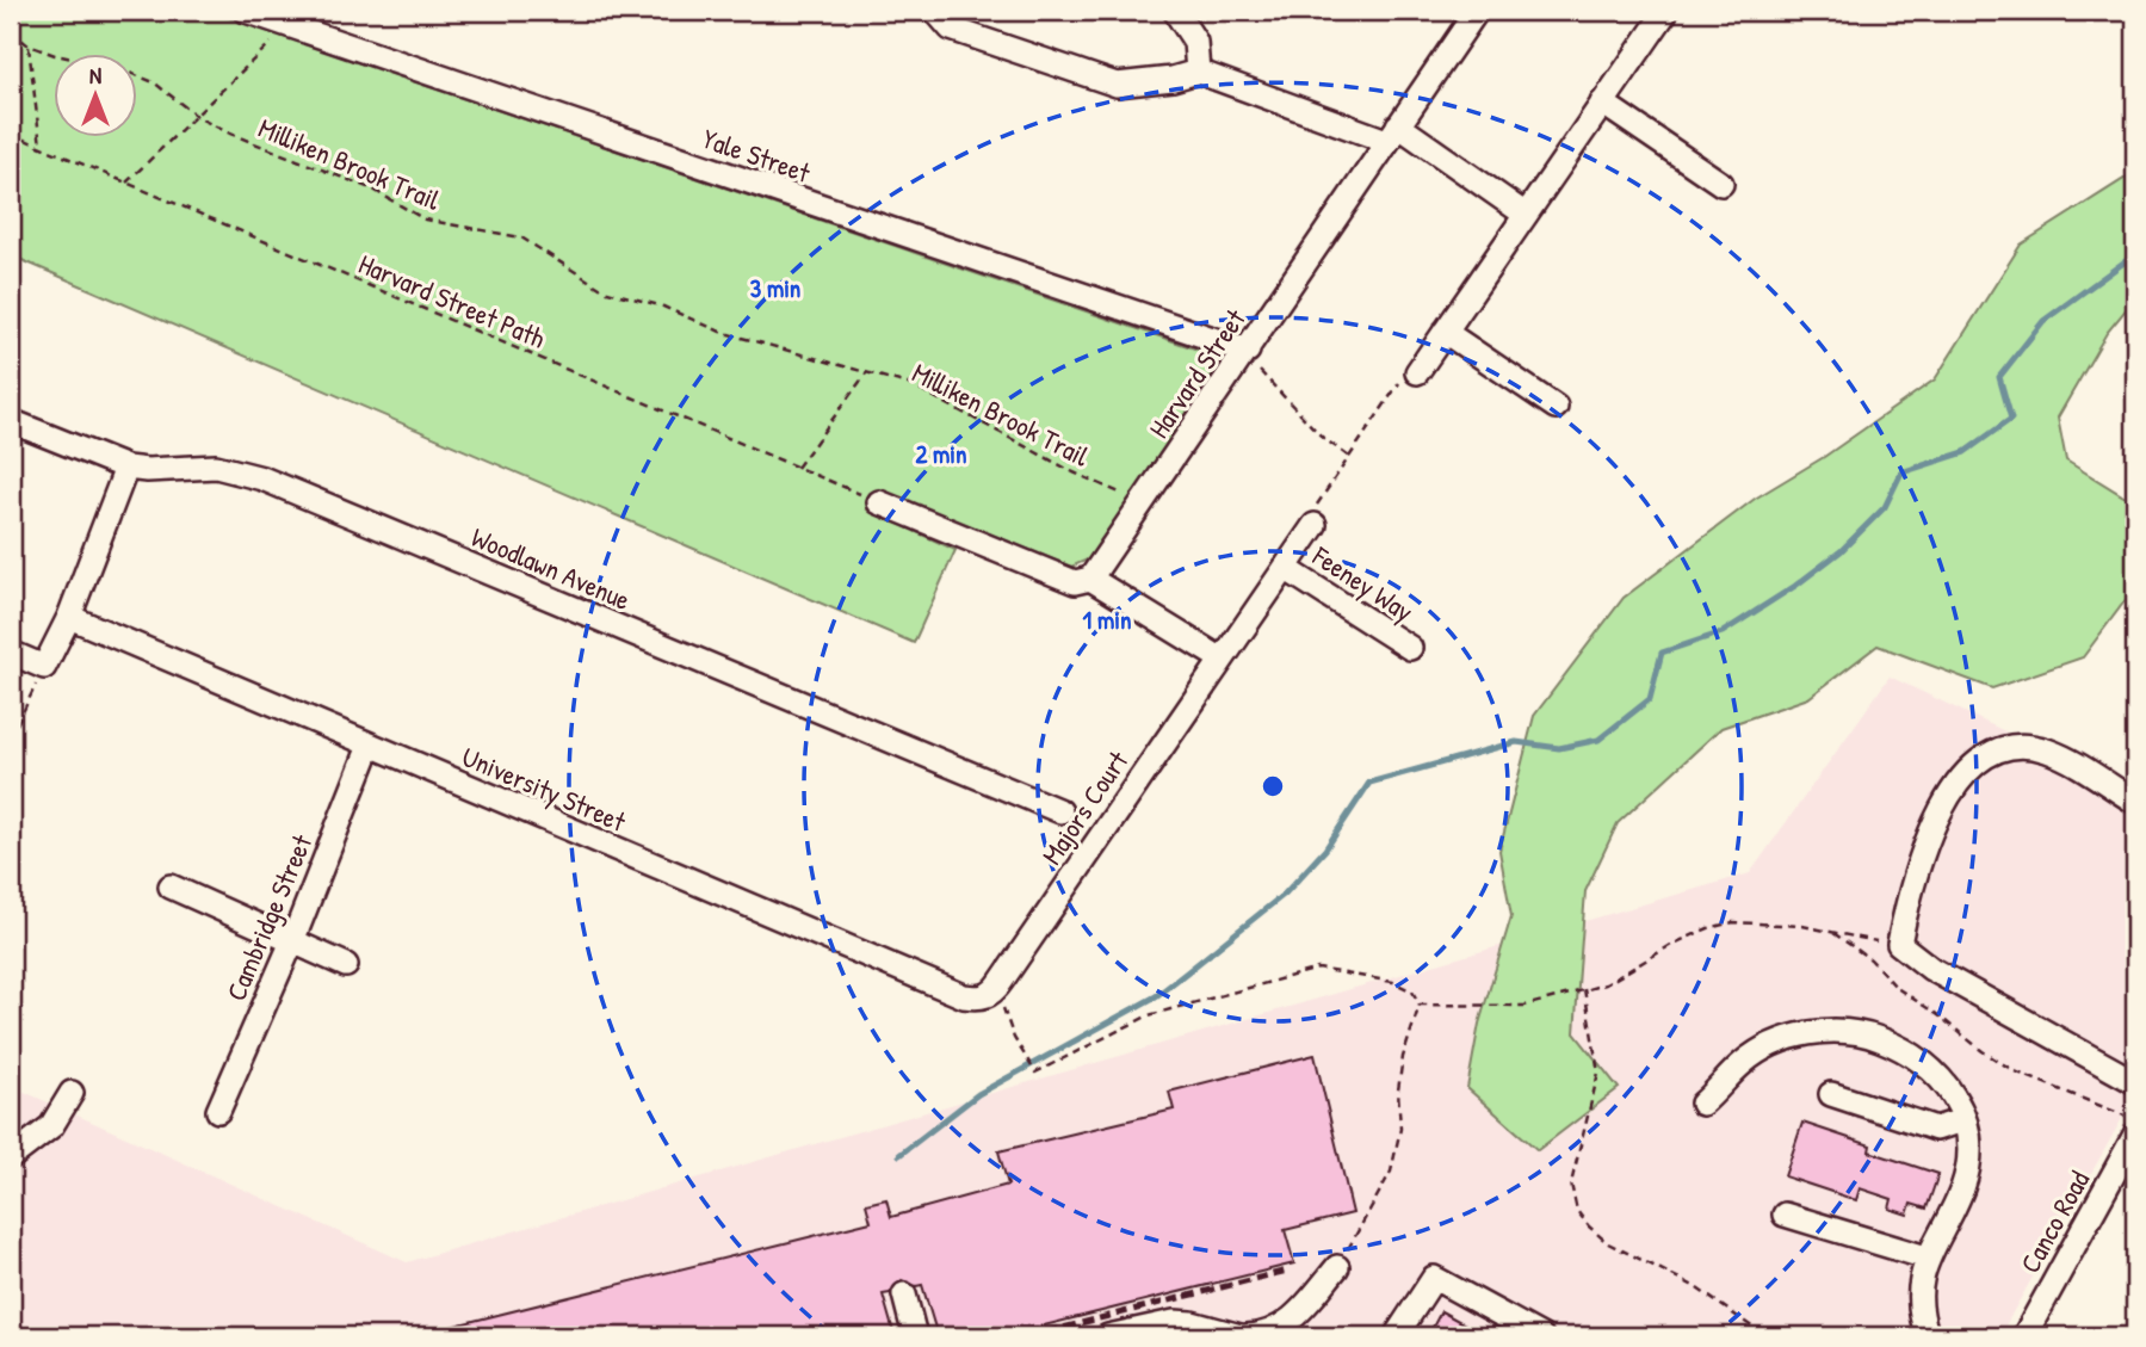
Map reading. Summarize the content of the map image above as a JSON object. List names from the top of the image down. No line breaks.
{"streets":{"street":["Yale Street","Harvard Street","Woodlawn Avenue","Feeney Way","University Street","Majors Court","Cambridge Street","Canco Road"],"path":["Milliken Brook Trail","Harvard Street Path"]},"crossings":[["Yale Street","Harvard Street"],["Milliken Brook Trail","Harvard Street"],["Feeney Way","Majors Court"],["University Street","Majors Court"],["University Street","Cambridge Street"]],"north":"top","rings":["3 min","2 min","1 min"]}
